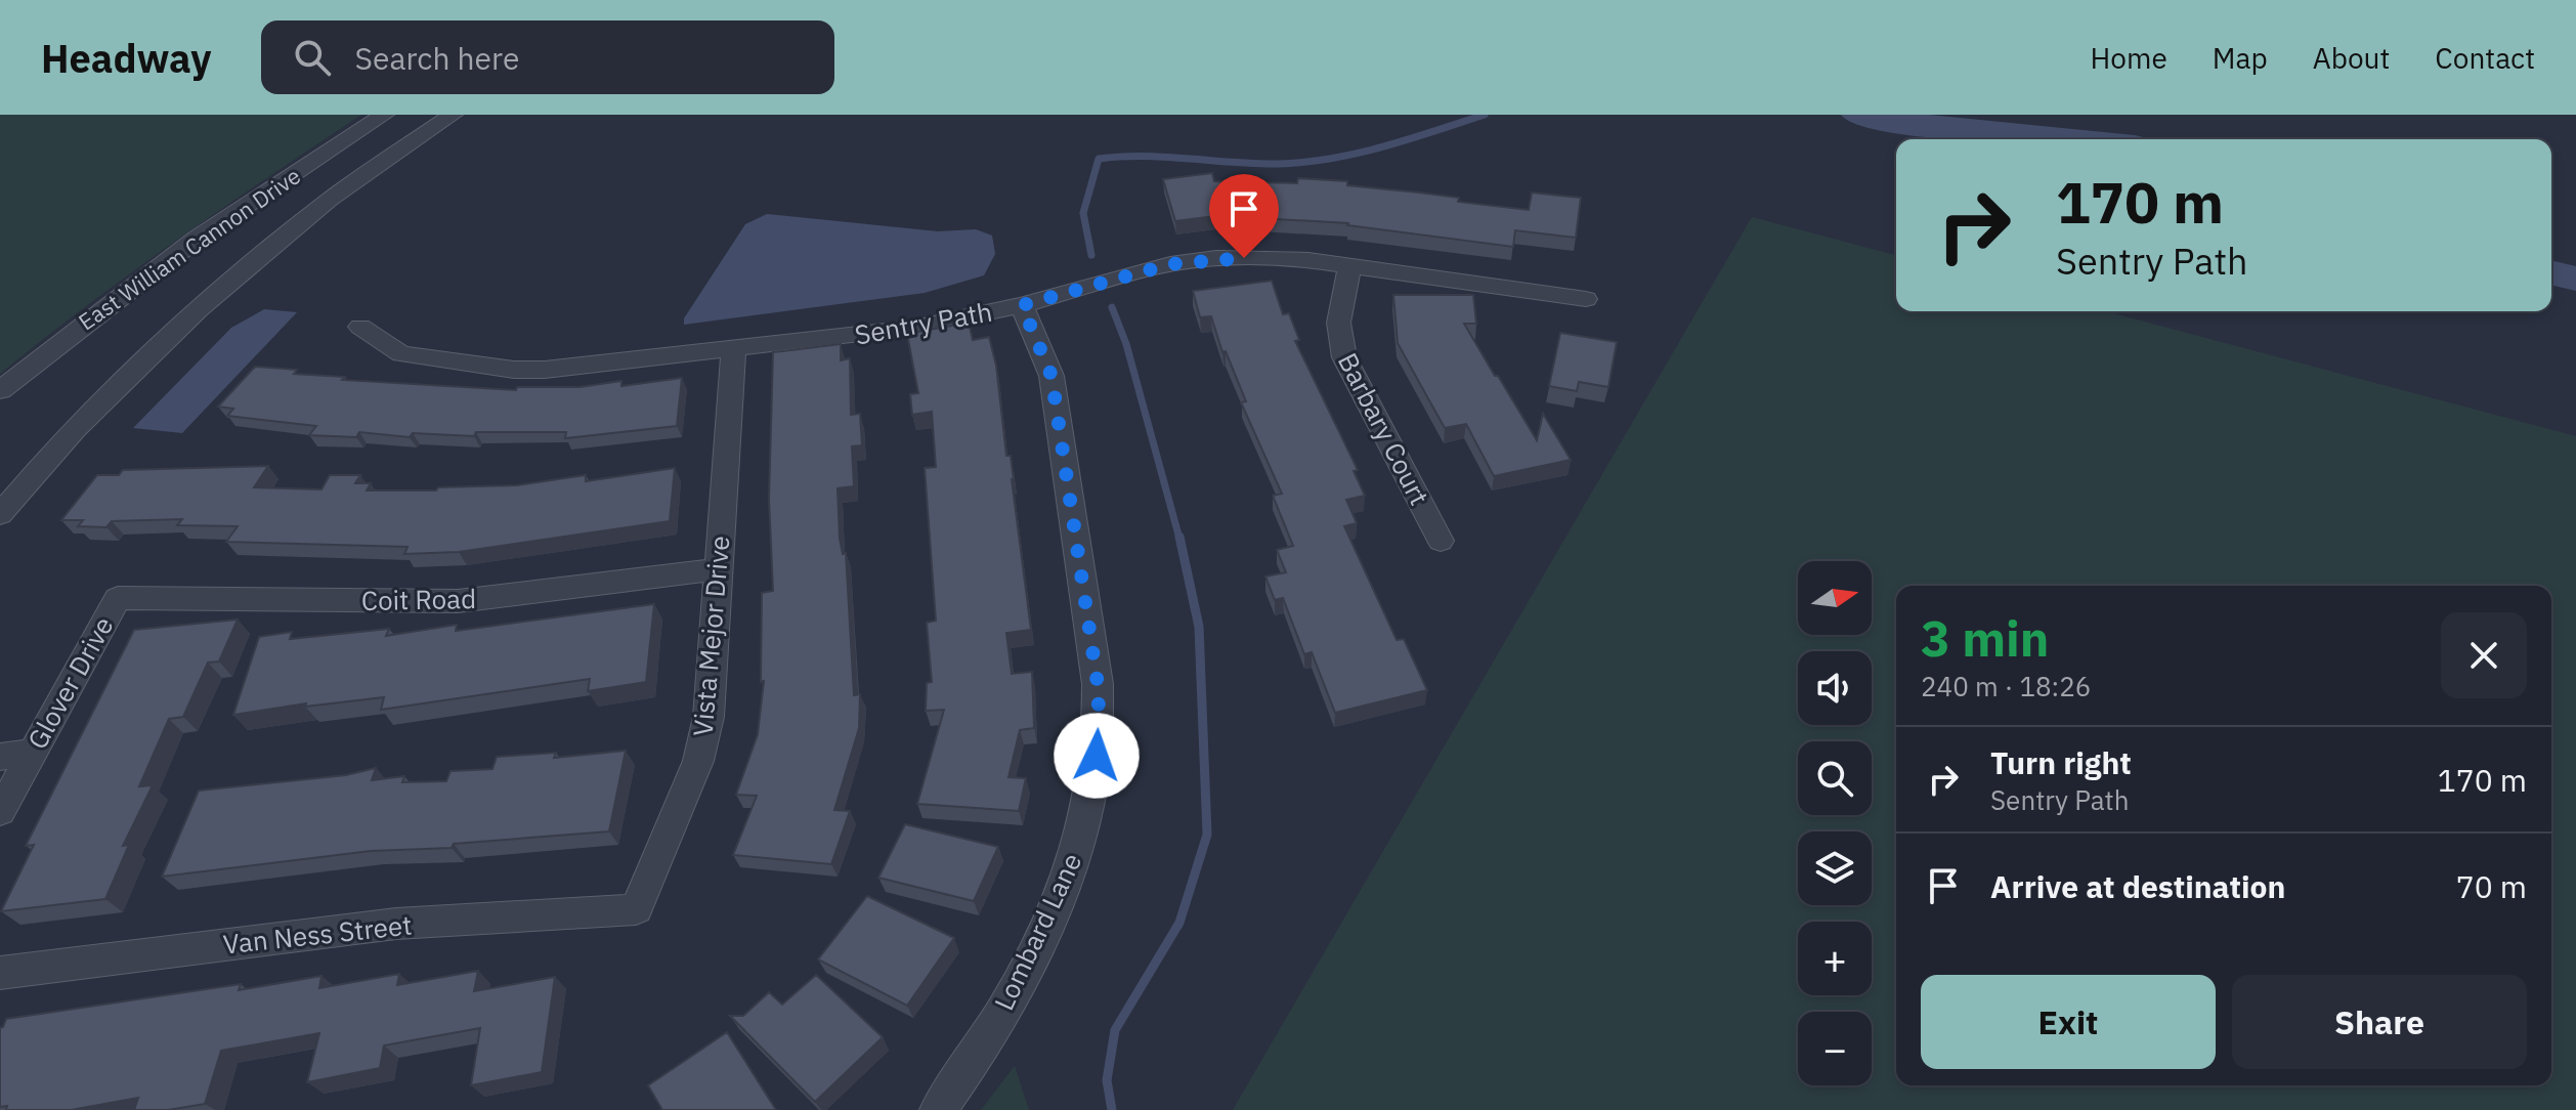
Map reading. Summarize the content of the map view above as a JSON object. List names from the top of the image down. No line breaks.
{"streets":{"street":["East William Cannon Drive","Sentry Path","Barbary Court","Coit Road","Vista Mejor Drive","Glover Drive","Lombard Lane","Van Ness Street"]},"crossings":[["Sentry Path","Barbary Court"],["Sentry Path","Vista Mejor Drive"],["Sentry Path","Lombard Lane"],["Coit Road","Vista Mejor Drive"],["Coit Road","Glover Drive"],["Vista Mejor Drive","Van Ness Street"]],"north":"right","page":{"header":"Headway","search":"Search here","nav":["Home","Map","About","Contact"],"turn":["170 m","Sentry Path"],"map_buttons":["+","−"],"heading":["3 min","240 m · 18:26"],"list":[{"name":"Turn right","note":"Sentry Path","value":"170 m"},{"name":"Arrive at destination","value":"70 m"}],"buttons":["Exit","Share"]}}
